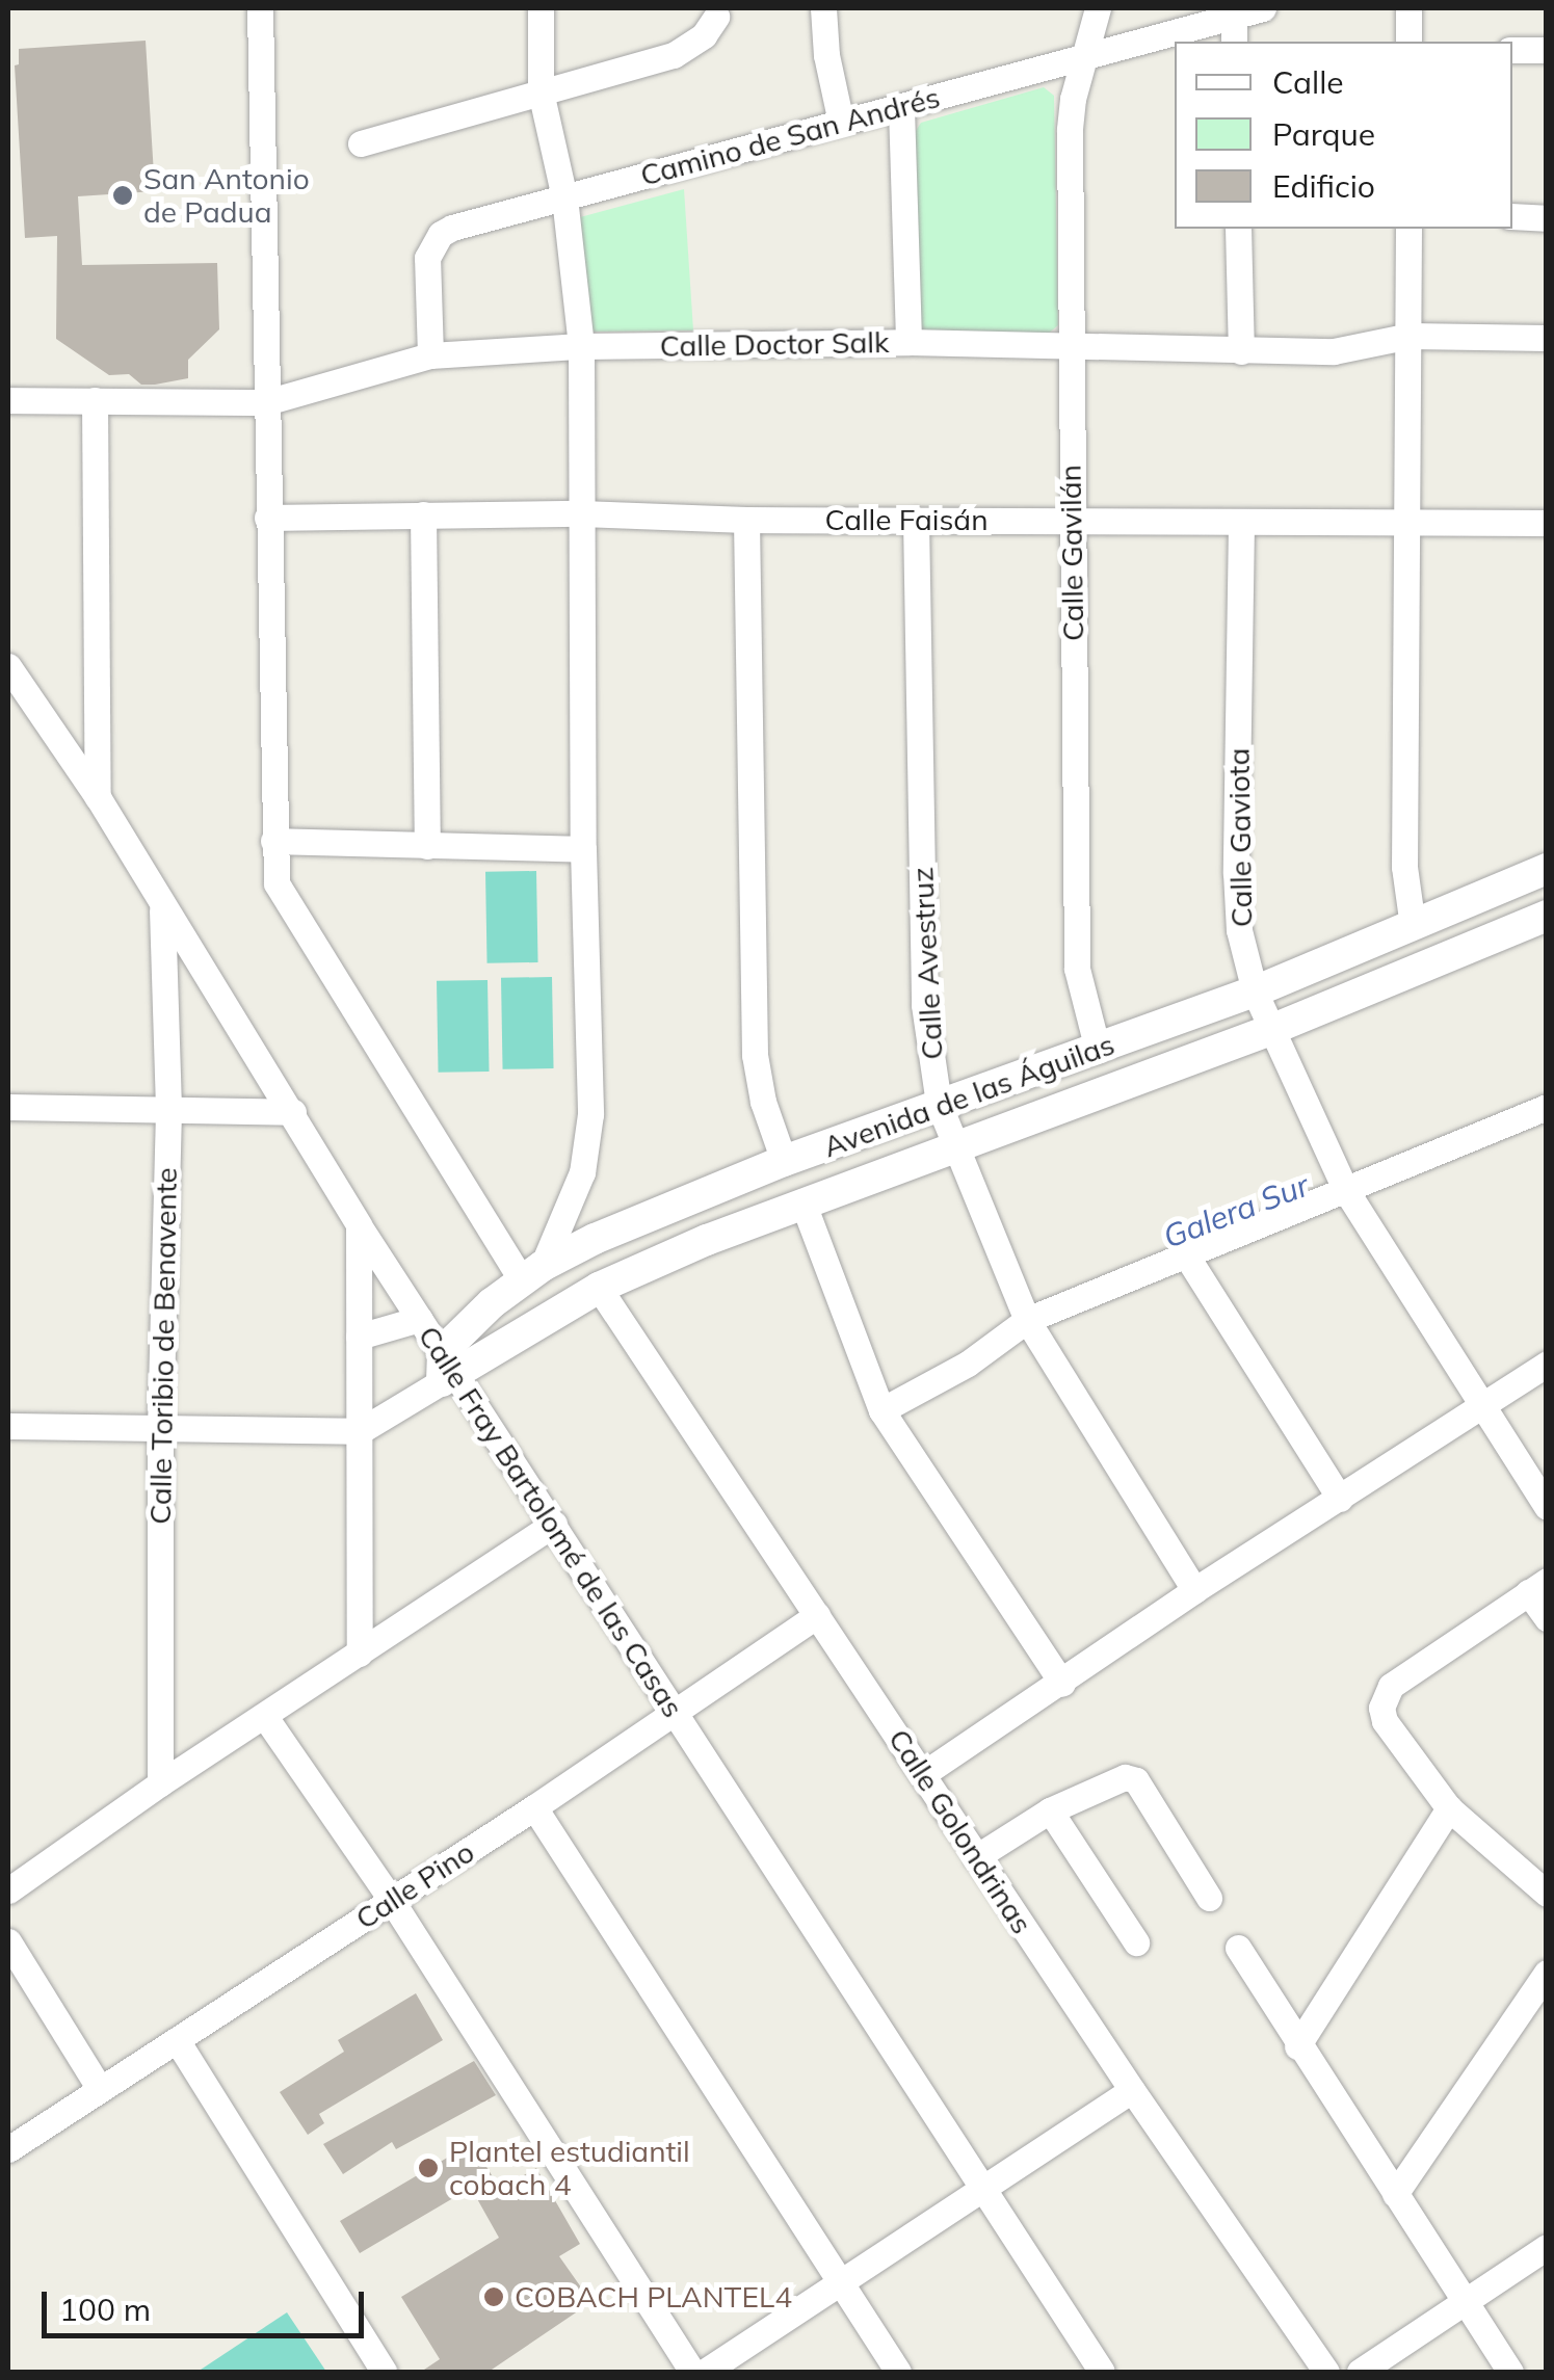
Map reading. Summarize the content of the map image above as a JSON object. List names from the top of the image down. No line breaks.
{"streets":{"street":["Camino de San Andrés","Calle Doctor Salk","Calle Faisán","Calle Gavilán","Calle Gaviota","Calle Avestruz","Avenida de las Águilas","Calle Toribio de Benavente","Calle Fray Bartolomé de las Casas","Calle Golondrinas","Calle Pino"]},"crossings":[["Camino de San Andrés","Calle Doctor Salk"],["Camino de San Andrés","Calle Gavilán"],["Calle Doctor Salk","Calle Gavilán"],["Calle Faisán","Calle Gavilán"],["Calle Faisán","Calle Gaviota"],["Calle Faisán","Calle Avestruz"],["Calle Gavilán","Avenida de las Águilas"],["Calle Gaviota","Avenida de las Águilas"],["Calle Avestruz","Avenida de las Águilas"],["Avenida de las Águilas","Calle Fray Bartolomé de las Casas"],["Avenida de las Águilas","Calle Golondrinas"],["Calle Toribio de Benavente","Calle Fray Bartolomé de las Casas"],["Calle Fray Bartolomé de las Casas","Calle Pino"],["Calle Golondrinas","Calle Pino"]],"water":["Galera Sur"],"places":["San Antonio de Padua","Plantel estudiantil cobach 4","COBACH PLANTEL4"],"legend":["Calle","Parque","Edificio"],"scale_bar":"100 m"}
